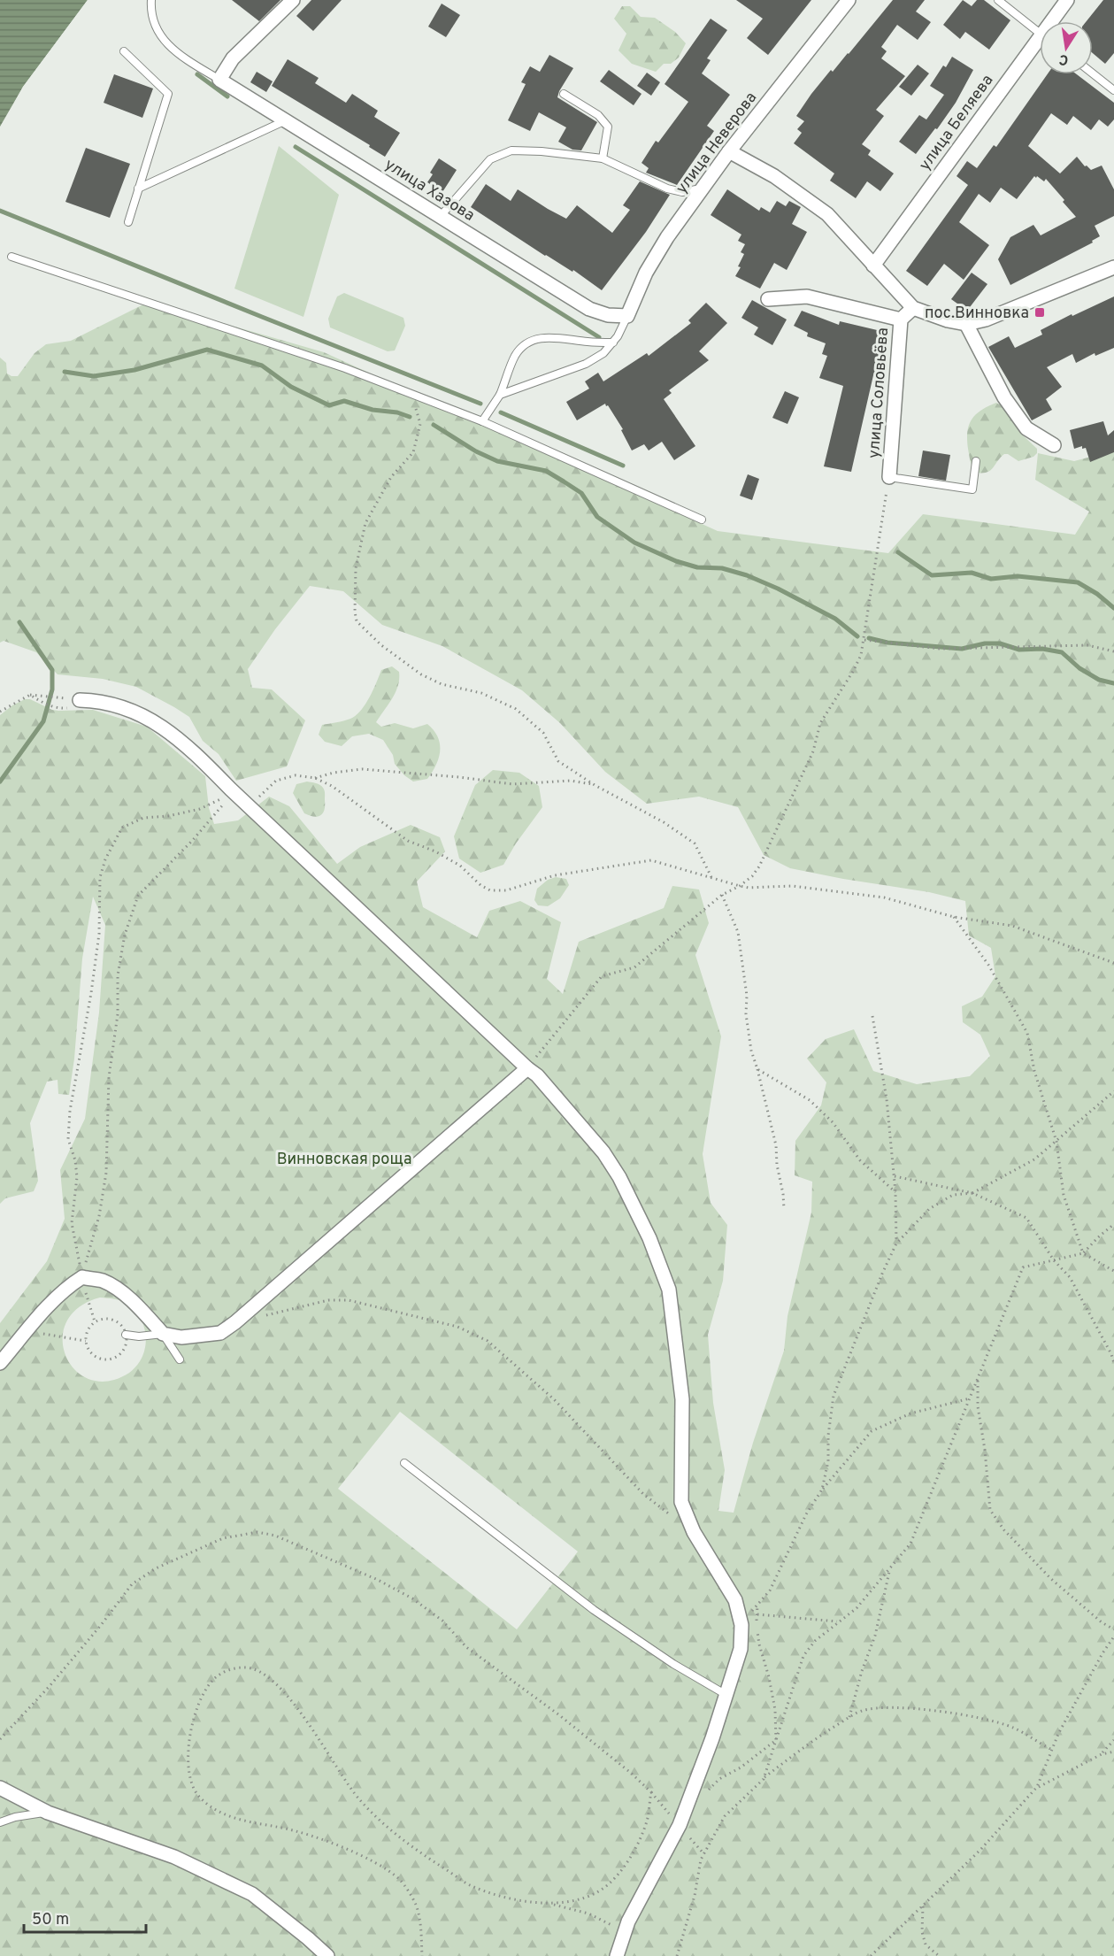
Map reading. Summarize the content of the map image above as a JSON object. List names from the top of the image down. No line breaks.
{"streets":{"street":["улица Беляева","улица Неверова","улица Хазова","улица Соловьёва"]},"crossings":[["улица Неверова","улица Хазова"]],"parks":["Винновская роща"],"places":{"transit":["пос.Винновка"]},"scale_bar":"50 m","north":"bottom"}
